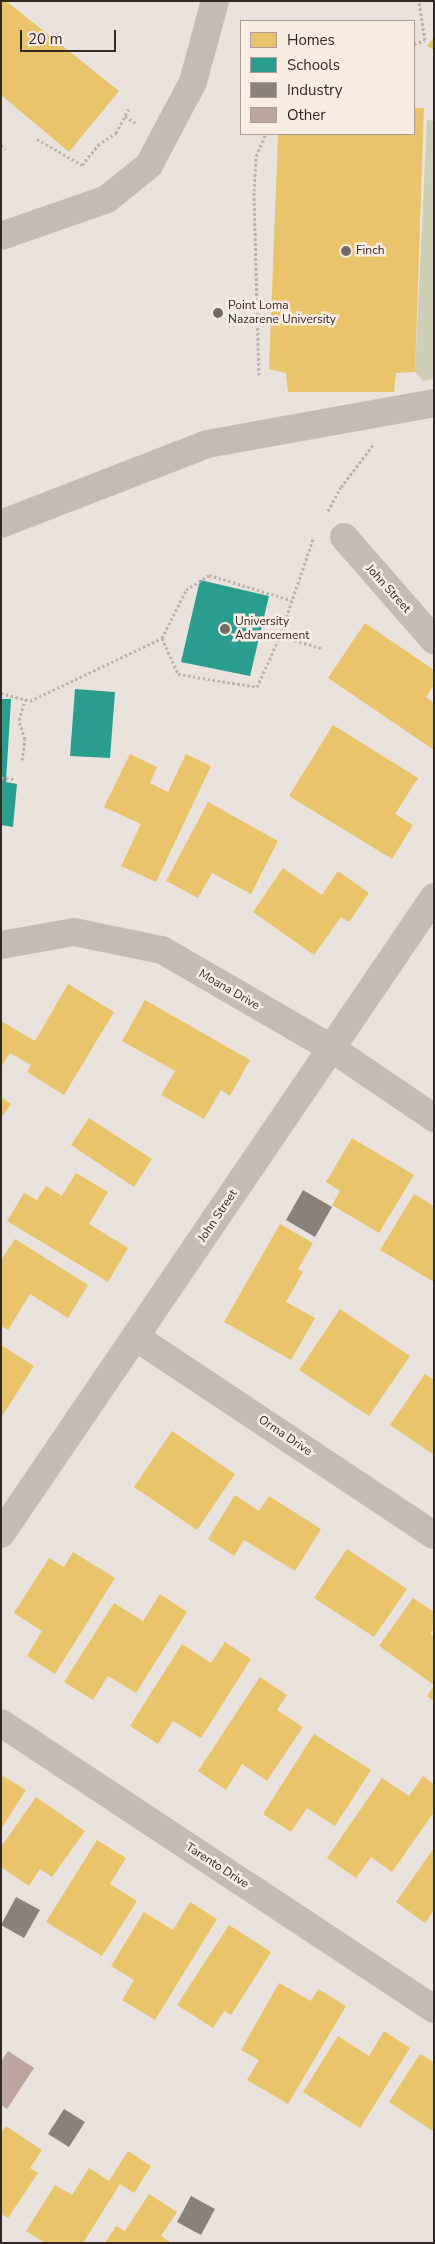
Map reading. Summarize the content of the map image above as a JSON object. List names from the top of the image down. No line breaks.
{"streets":{"street":["John Street","Moana Drive","Orma Drive","Tarento Drive"]},"crossings":[["John Street","Moana Drive"],["John Street","Orma Drive"]],"places":["Finch","Point Loma Nazarene University","University Advancement"],"legend":["Homes","Schools","Industry","Other"],"scale_bar":"20 m"}
